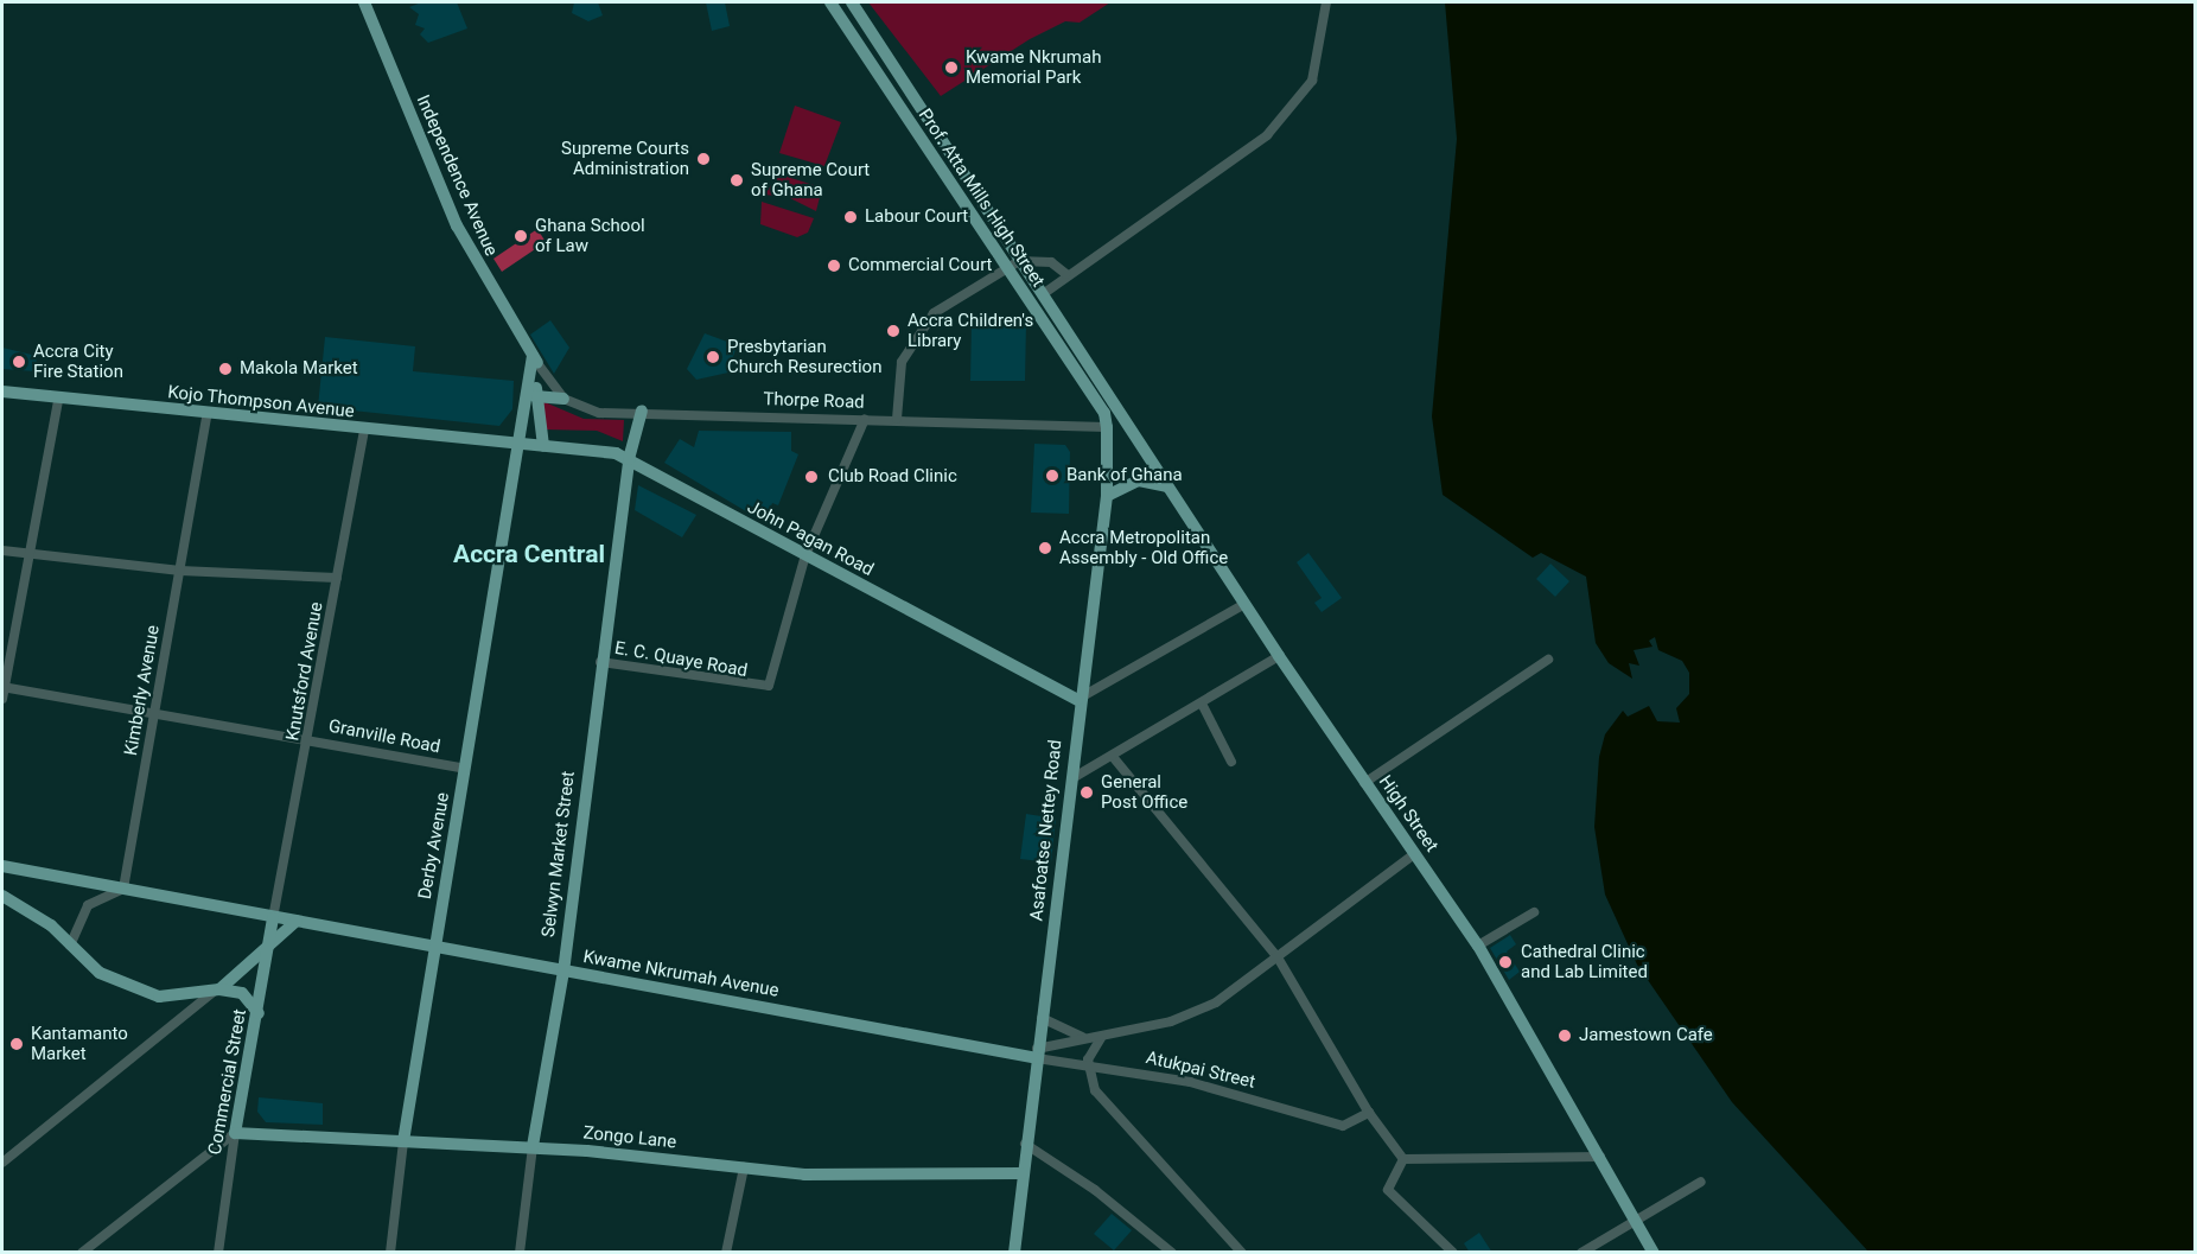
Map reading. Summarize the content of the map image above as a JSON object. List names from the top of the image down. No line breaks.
{"streets":{"main road":["Independence Avenue","Prof. Atta Mills High Street","Kojo Thompson Avenue","John Pagan Road","High Street","Asafoatse Nettey Road","Derby Avenue","Selwyn Market Street","Kwame Nkrumah Avenue","Atukpai Street","Commercial Street","Zongo Lane"],"street":["Thorpe Road","E. C. Quaye Road","Knutsford Avenue","Kimberly Avenue","Granville Road"]},"crossings":[["Prof. Atta Mills High Street","High Street"],["Prof. Atta Mills High Street","Asafoatse Nettey Road"],["Thorpe Road","E. C. Quaye Road"],["Thorpe Road","Asafoatse Nettey Road"],["Thorpe Road","Selwyn Market Street"],["Kojo Thompson Avenue","John Pagan Road"],["Kojo Thompson Avenue","Knutsford Avenue"],["Kojo Thompson Avenue","Kimberly Avenue"],["Kojo Thompson Avenue","Derby Avenue"],["John Pagan Road","E. C. Quaye Road"],["John Pagan Road","Asafoatse Nettey Road"],["John Pagan Road","Derby Avenue"],["John Pagan Road","Selwyn Market Street"],["E. C. Quaye Road","Selwyn Market Street"],["Knutsford Avenue","Granville Road"],["Knutsford Avenue","Kwame Nkrumah Avenue"],["Knutsford Avenue","Commercial Street"],["Kimberly Avenue","Granville Road"],["Kimberly Avenue","Kwame Nkrumah Avenue"],["Granville Road","Derby Avenue"],["Asafoatse Nettey Road","Atukpai Street"],["Asafoatse Nettey Road","Zongo Lane"],["Derby Avenue","Kwame Nkrumah Avenue"],["Derby Avenue","Zongo Lane"],["Selwyn Market Street","Kwame Nkrumah Avenue"],["Selwyn Market Street","Zongo Lane"],["Kwame Nkrumah Avenue","Atukpai Street"],["Kwame Nkrumah Avenue","Commercial Street"],["Commercial Street","Zongo Lane"]],"districts":["Accra Central"],"places":["Kwame Nkrumah Memorial Park","Supreme Courts Administration","Supreme Court of Ghana","Labour Court","Ghana School of Law","Commercial Court","Accra Children's Library","Presbytarian Church Resurection","Accra City Fire Station","Makola Market","Bank of Ghana","Club Road Clinic","Accra Metropolitan Assembly - Old Office","General Post Office","Cathedral Clinic and Lab Limited","Jamestown Cafe","Kantamanto Market"]}
